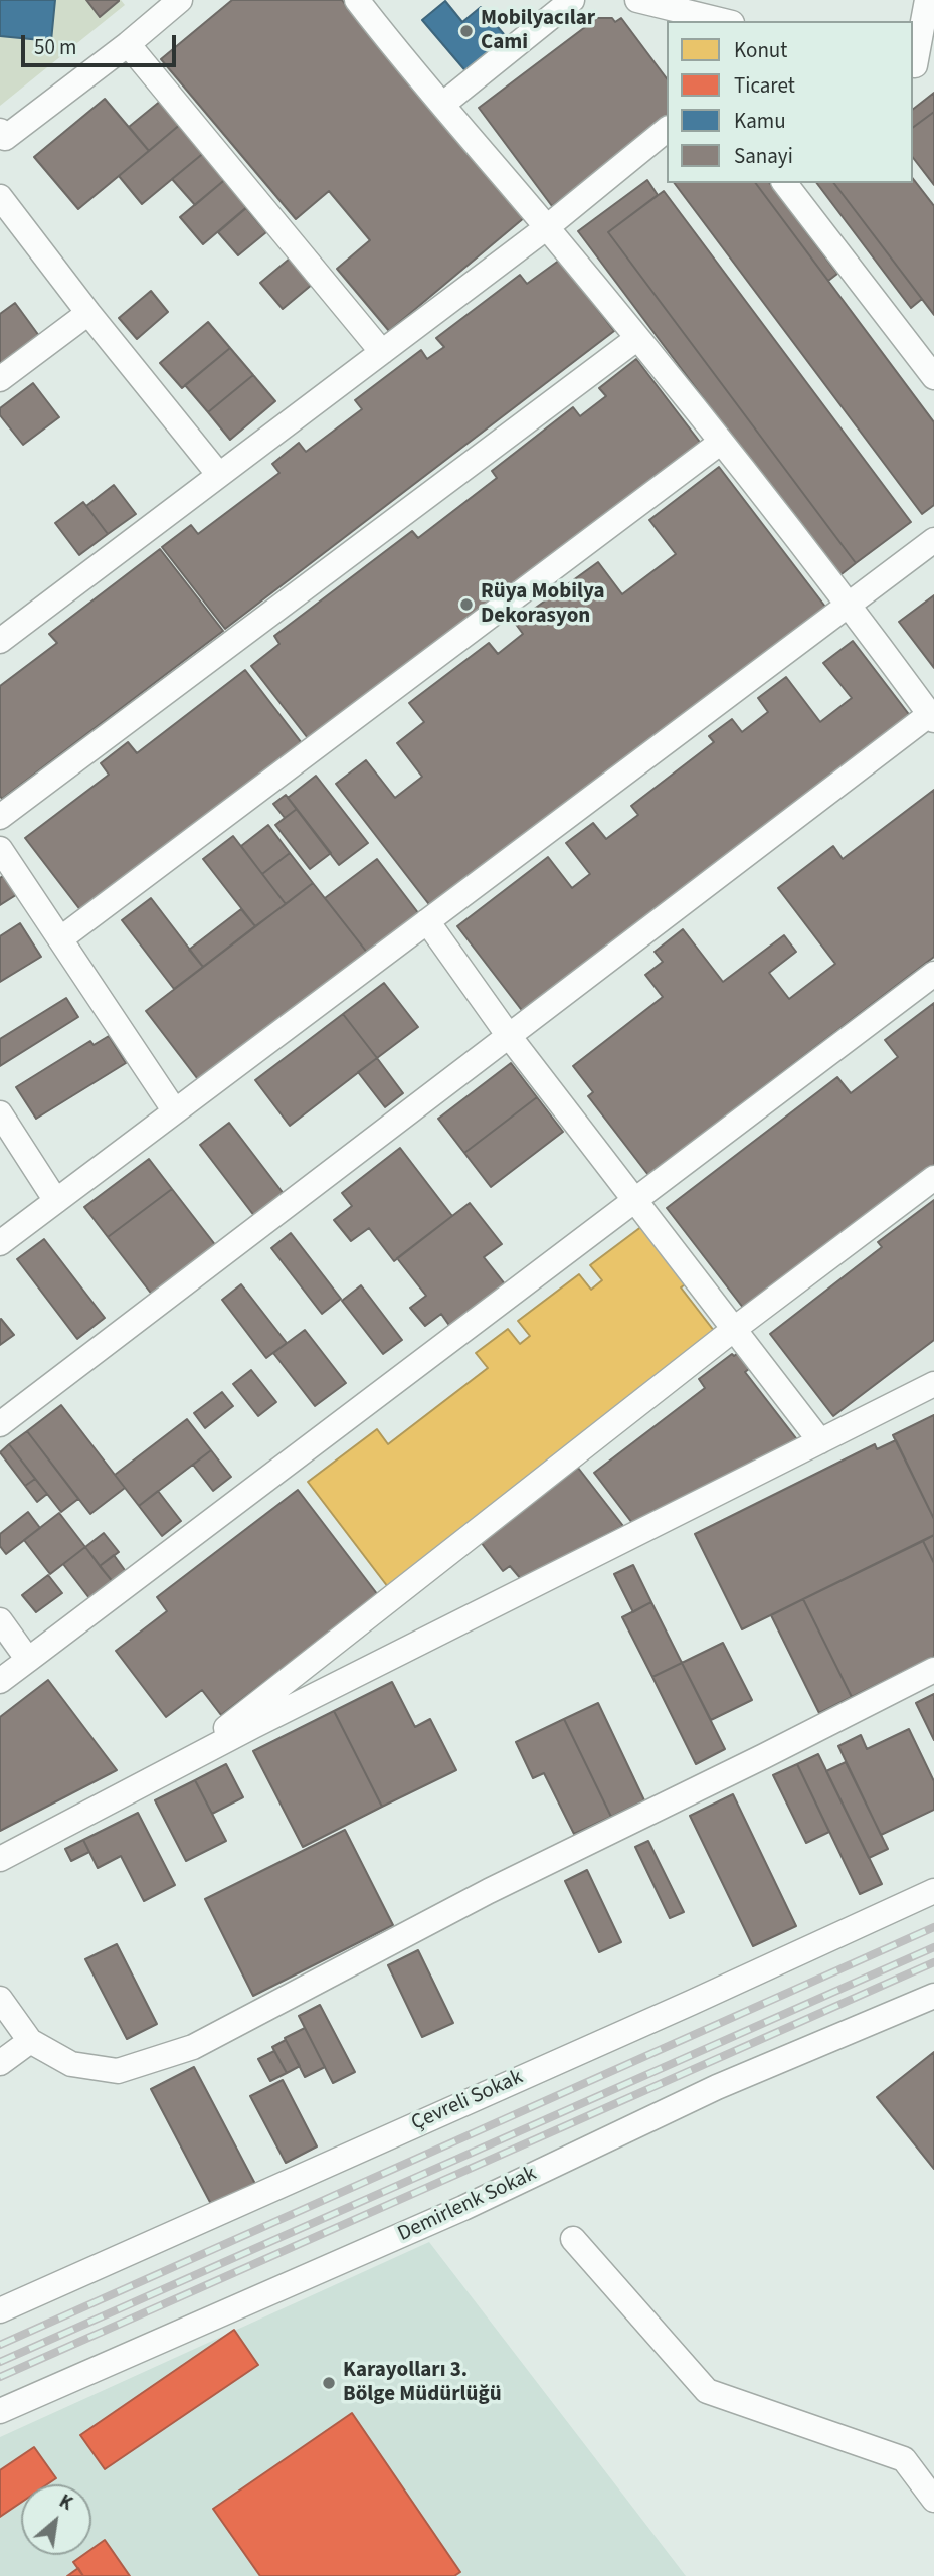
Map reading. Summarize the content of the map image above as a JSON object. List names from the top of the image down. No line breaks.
{"streets":{"street":["Çevreli Sokak","Demirlenk Sokak"]},"places":["Mobilyacılar Cami","Rüya Mobilya Dekorasyon","Karayolları 3. Bölge Müdürlüğü"],"legend":["Konut","Ticaret","Kamu","Sanayi"],"scale_bar":"50 m","north":"top right"}
